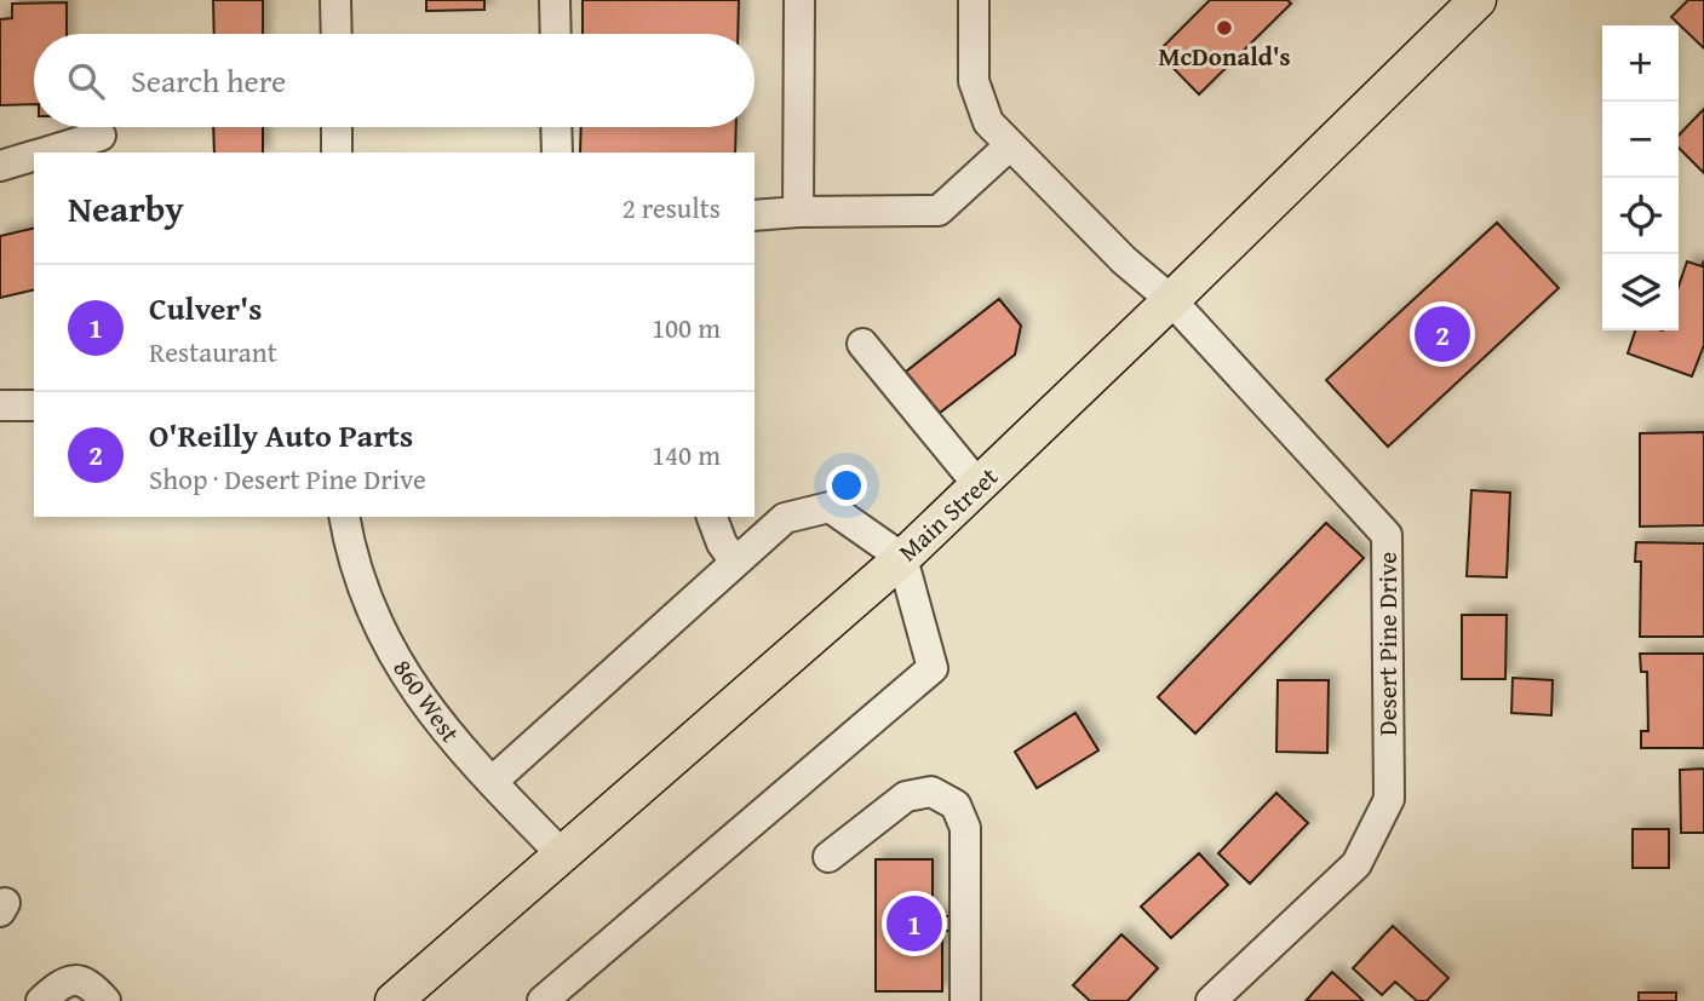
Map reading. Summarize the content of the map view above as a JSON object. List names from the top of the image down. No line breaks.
{"streets":{"main road":["Main Street"],"street":["Desert Pine Drive","860 West"]},"crossings":[["Main Street","Desert Pine Drive"],["Main Street","860 West"]],"places":["McDonald's"],"page":{"map_buttons":["+","−"],"search":"Search here","heading":["Nearby","2 results"],"list":[{"mark":"1","name":"Culver's","note":"Restaurant","value":"100 m"},{"mark":"2","name":"O'Reilly Auto Parts","note":"Shop · Desert Pine Drive","value":"140 m"}],"pins":["2","1"]}}
